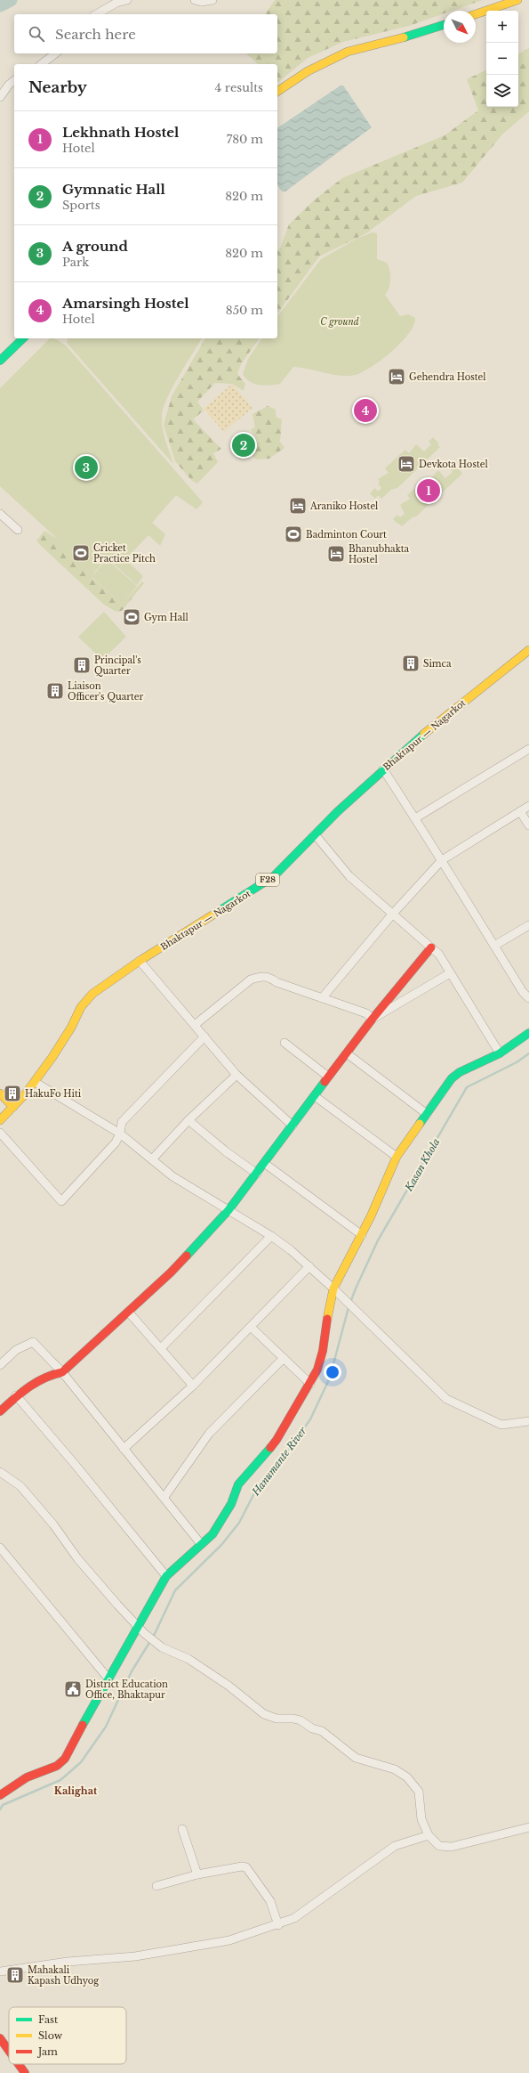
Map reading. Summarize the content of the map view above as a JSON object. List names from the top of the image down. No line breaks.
{"streets":{"street":["Bhaktapur — Nagarkot","F28"]},"crossings":[["Bhaktapur — Nagarkot","F28"]],"districts":["Kalighat"],"water":["Kasan Khola","Hanumante River"],"parks":["C ground"],"places":{"hotel":["Gehendra Hostel","Devkota Hostel","Araniko Hostel","Bhanubhakta Hostel"],"sports":["Badminton Court","Cricket Practice Pitch","Gym Hall"],"building":["Simca","Principal's Quarter","Liaison Officer's Quarter","HakuFo Hiti","Mahakali Kapash Udhyog"],"public building":["District Education Office, Bhaktapur"]},"legend":["Fast","Slow","Jam"],"north":"bottom right","page":{"map_buttons":["+","−"],"search":"Search here","heading":["Nearby","4 results"],"list":[{"mark":"1","name":"Lekhnath Hostel","note":"Hotel","value":"780 m"},{"mark":"2","name":"Gymnatic Hall","note":"Sports","value":"820 m"},{"mark":"3","name":"A ground","note":"Park","value":"820 m"},{"mark":"4","name":"Amarsingh Hostel","note":"Hotel","value":"850 m"}],"pins":["4","2","3","1"]}}
